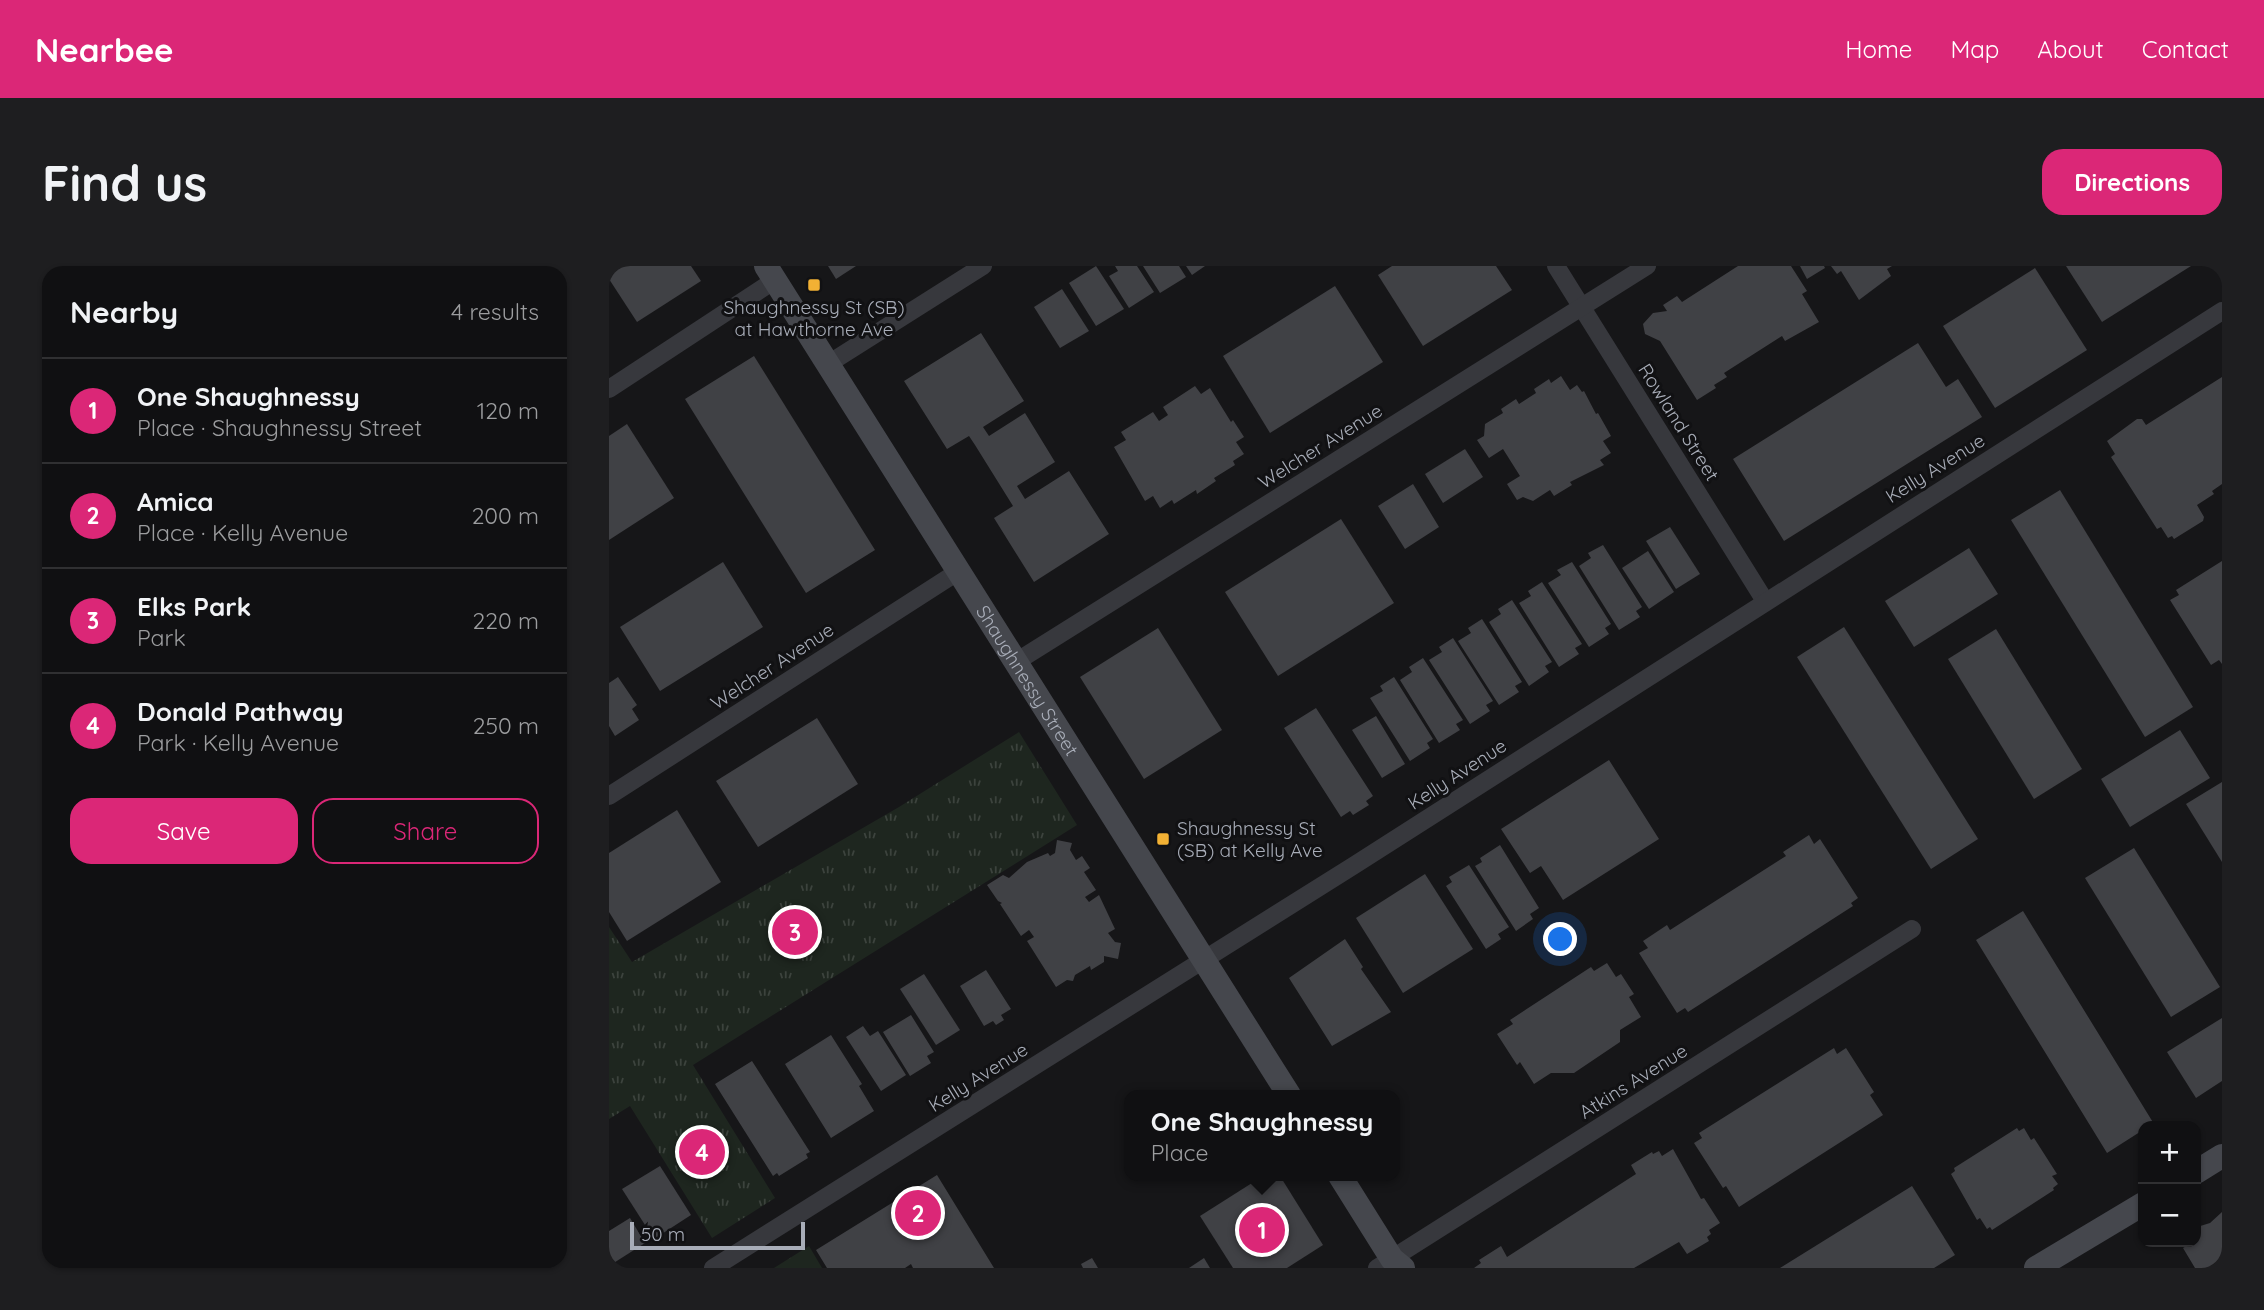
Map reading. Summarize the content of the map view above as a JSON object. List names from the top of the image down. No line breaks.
{"streets":{"main road":["Shaughnessy Street"],"street":["Rowland Street","Welcher Avenue","Kelly Avenue","Atkins Avenue"]},"crossings":[["Rowland Street","Welcher Avenue"],["Rowland Street","Kelly Avenue"],["Welcher Avenue","Shaughnessy Street"],["Kelly Avenue","Shaughnessy Street"]],"places":{"transit":["Shaughnessy St (SB) at Hawthorne Ave","Shaughnessy St (SB) at Kelly Ave"]},"scale_bar":"50 m","page":{"header":"Nearbee","nav":["Home","Map","About","Contact"],"buttons":["Directions",["Save","Share"]],"title":"Find us","heading":["Nearby","4 results"],"list":[{"mark":"1","name":"One Shaughnessy","note":"Place · Shaughnessy Street","value":"120 m"},{"mark":"2","name":"Amica","note":"Place · Kelly Avenue","value":"200 m"},{"mark":"3","name":"Elks Park","note":"Park","value":"220 m"},{"mark":"4","name":"Donald Pathway","note":"Park · Kelly Avenue","value":"250 m"}],"pins":["3","4","2","1"],"popup":["One Shaughnessy","Place"],"map_buttons":["+","−"],"scale":"50 m"}}
